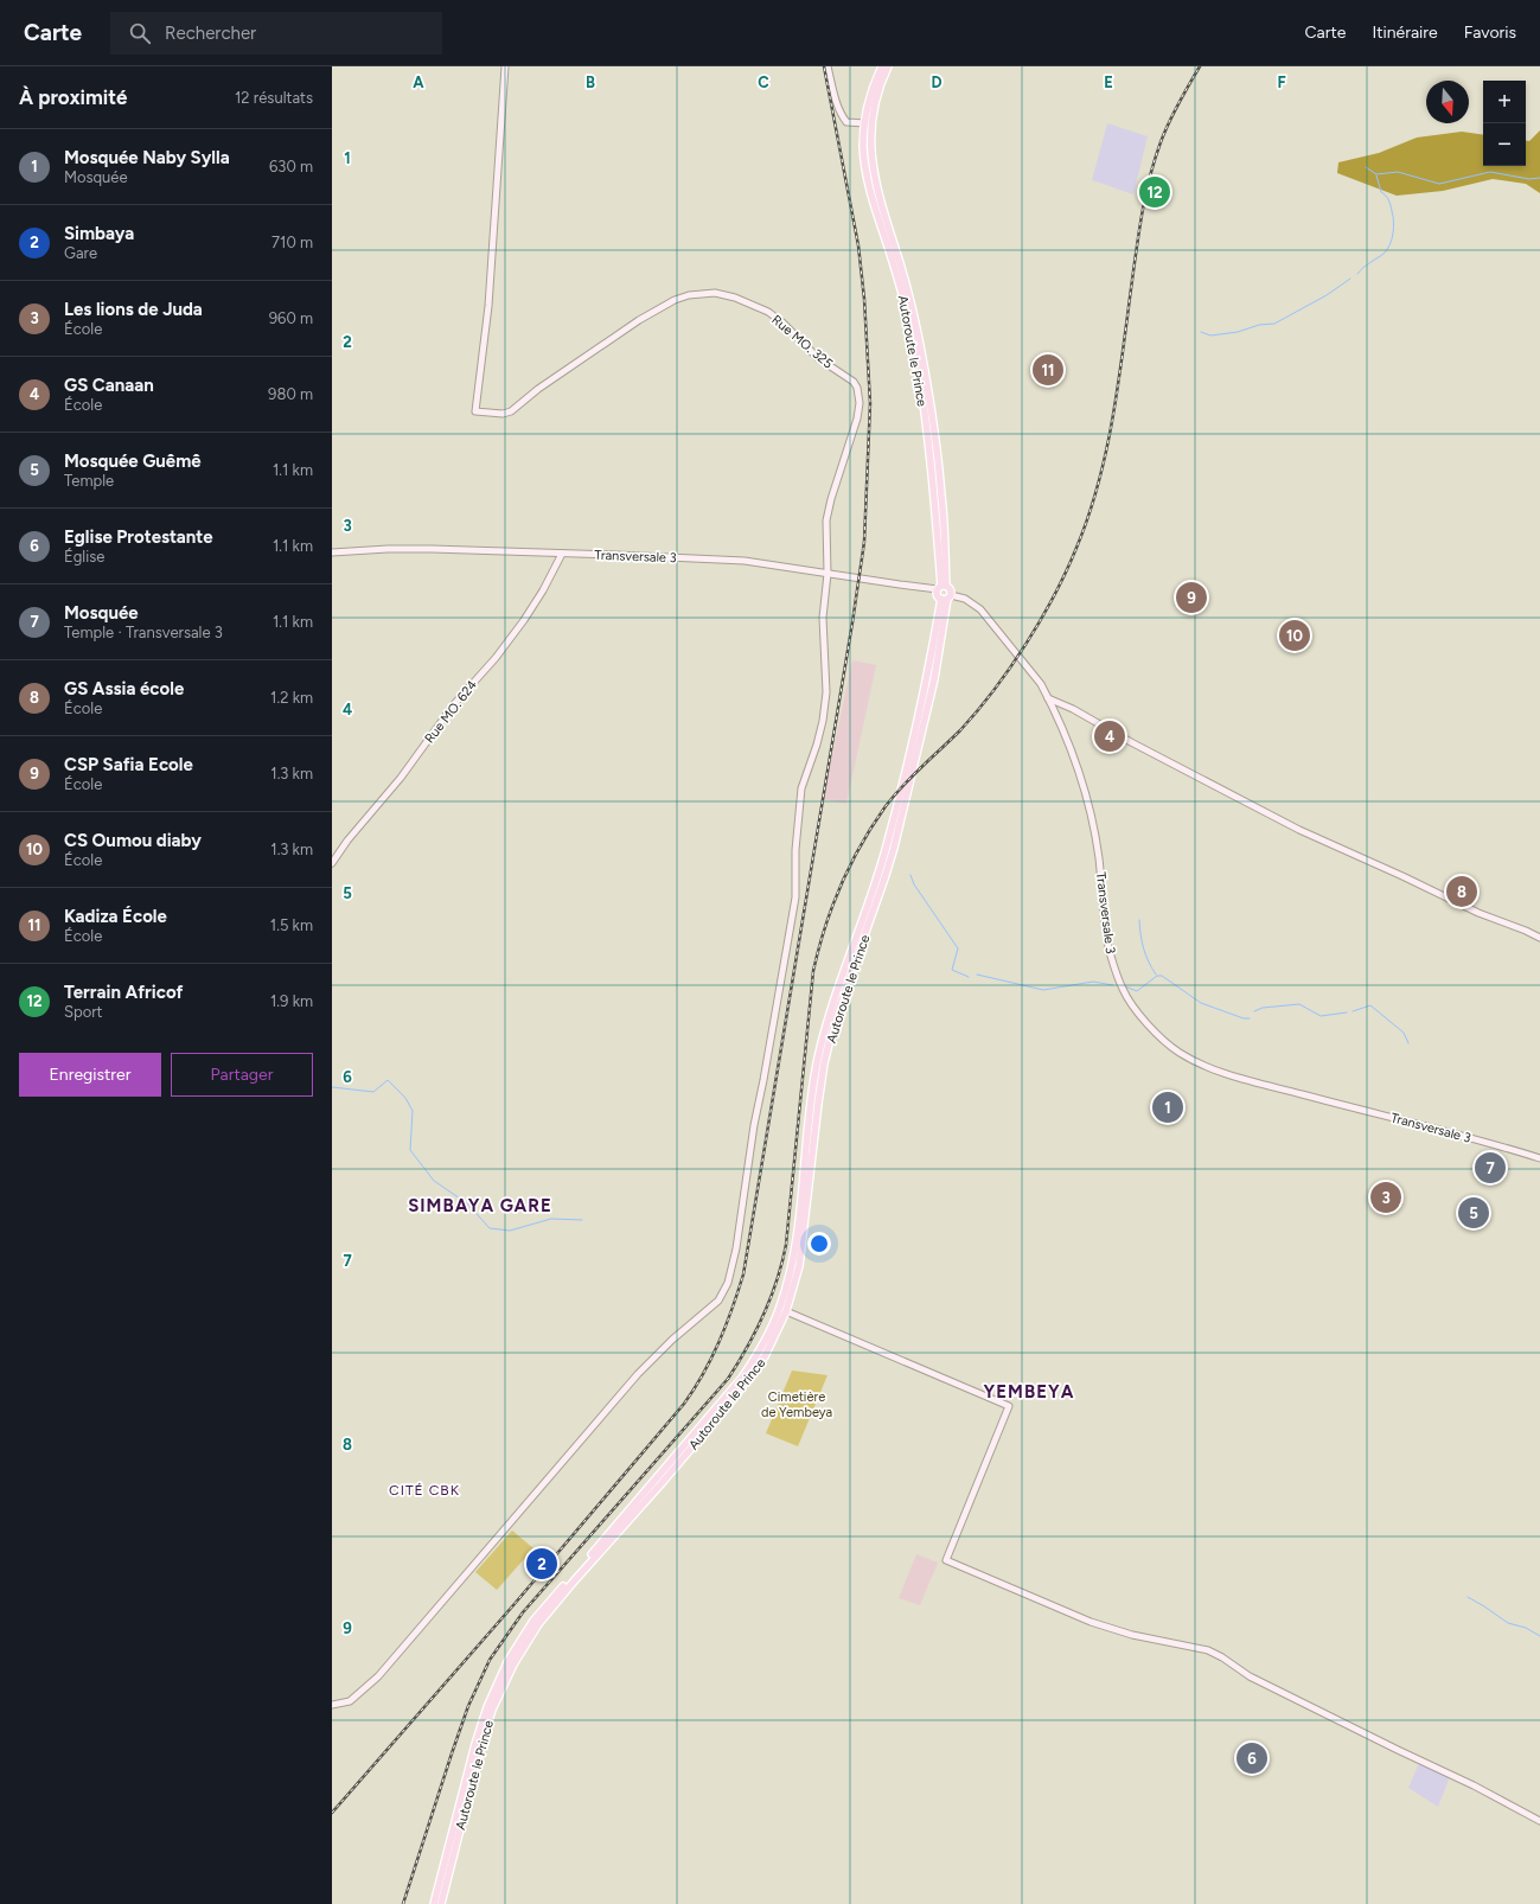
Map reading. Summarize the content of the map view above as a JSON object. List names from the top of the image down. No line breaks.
{"streets":{"main road":["Autoroute le Prince"],"street":["Rue MO. 325","Transversale 3","Rue MO. 624"]},"crossings":[["Rue MO. 325","Transversale 3"],["Autoroute le Prince","Transversale 3"],["Transversale 3","Rue MO. 624"]],"districts":["SIMBAYA GARE","YEMBEYA","CITÉ CBK"],"parks":["Cimetière de Yembeya"],"north":"bottom","page":{"header":"Carte","search":"Rechercher","nav":["Carte","Itinéraire","Favoris"],"heading":["À proximité","12 résultats"],"map_buttons":["+","−"],"list":[{"mark":"1","name":"Mosquée Naby Sylla","note":"Mosquée","value":"630 m"},{"mark":"2","name":"Simbaya","note":"Gare","value":"710 m"},{"mark":"3","name":"Les lions de Juda","note":"École","value":"960 m"},{"mark":"4","name":"GS Canaan","note":"École","value":"980 m"},{"mark":"5","name":"Mosquée Guêmê","note":"Temple","value":"1.1 km"},{"mark":"6","name":"Eglise Protestante","note":"Église","value":"1.1 km"},{"mark":"7","name":"Mosquée","note":"Temple · Transversale 3","value":"1.1 km"},{"mark":"8","name":"GS Assia école","note":"École","value":"1.2 km"},{"mark":"9","name":"CSP Safia Ecole","note":"École","value":"1.3 km"},{"mark":"10","name":"CS Oumou diaby","note":"École","value":"1.3 km"},{"mark":"11","name":"Kadiza École","note":"École","value":"1.5 km"},{"mark":"12","name":"Terrain Africof","note":"Sport","value":"1.9 km"}],"pins":["12","11","9","10","4","8","1","7","3","5","2","6"],"buttons":["Enregistrer","Partager"]},"grid":{"columns":["A","B","C","D","E","F"],"rows":["1","2","3","4","5","6","7","8","9"]}}
